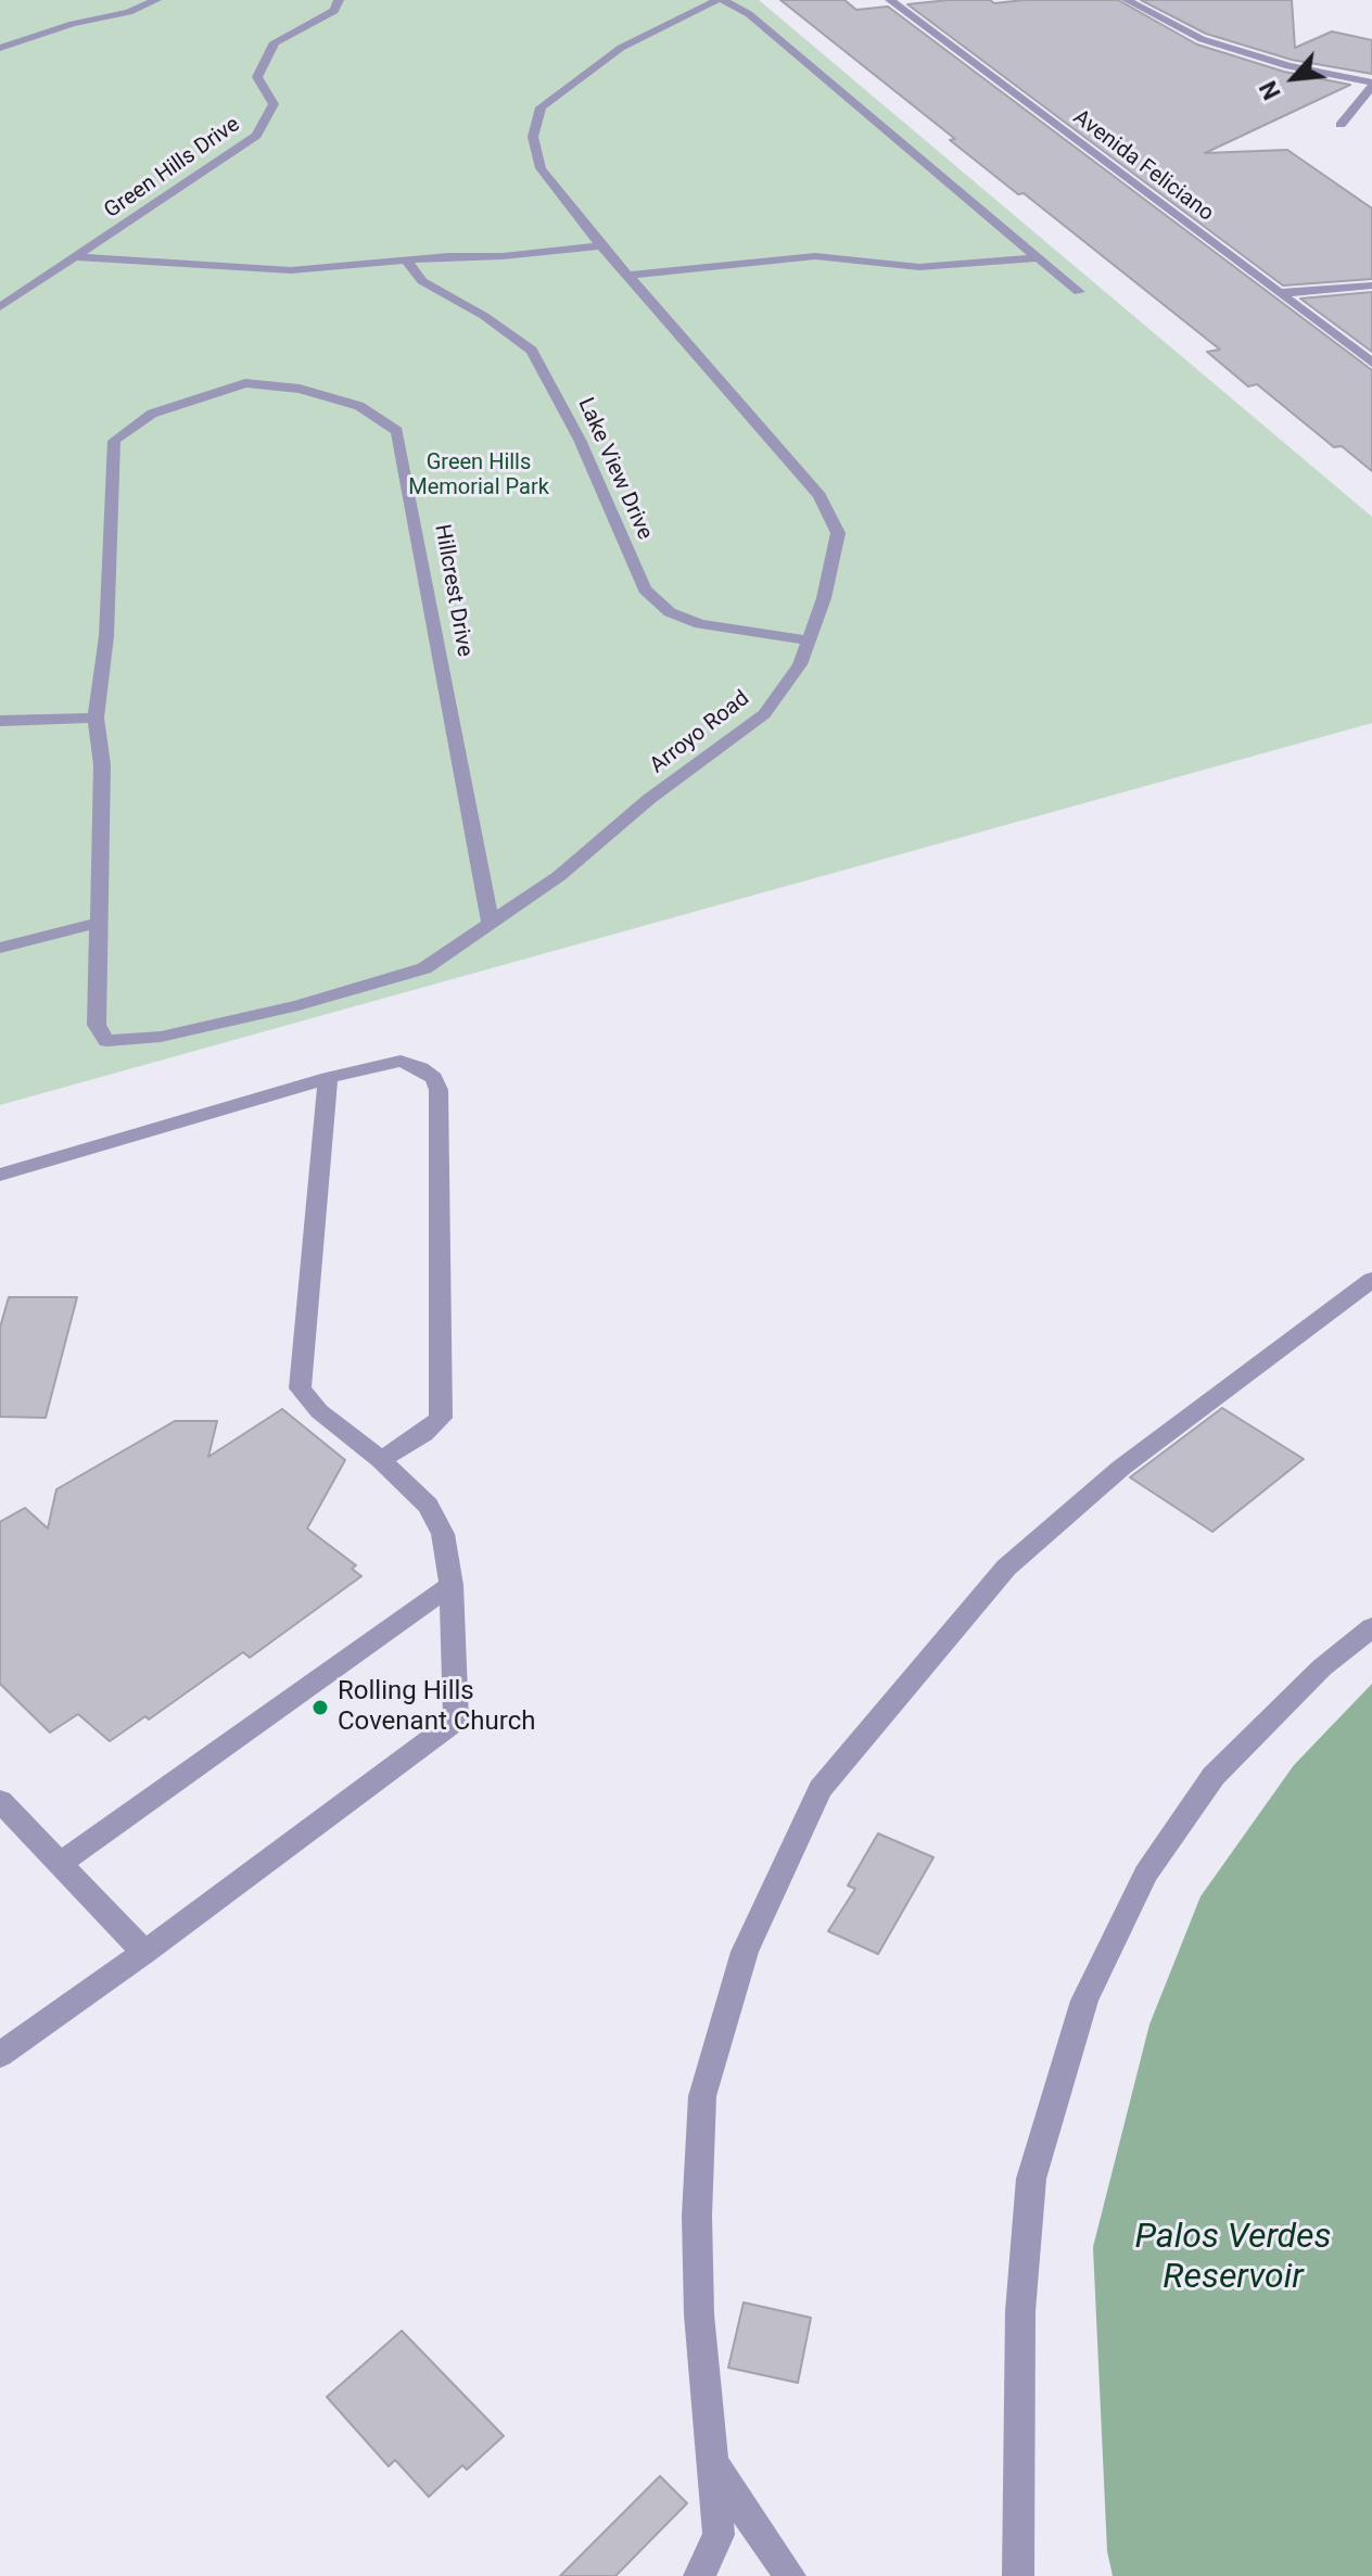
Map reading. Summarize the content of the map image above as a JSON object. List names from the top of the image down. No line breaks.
{"streets":{"street":["Avenida Feliciano","Green Hills Drive","Lake View Drive","Hillcrest Drive","Arroyo Road"]},"crossings":[["Lake View Drive","Arroyo Road"],["Hillcrest Drive","Arroyo Road"]],"water":["Palos Verdes Reservoir"],"parks":["Green Hills Memorial Park"],"places":["Rolling Hills Covenant Church"],"north":"bottom left"}
